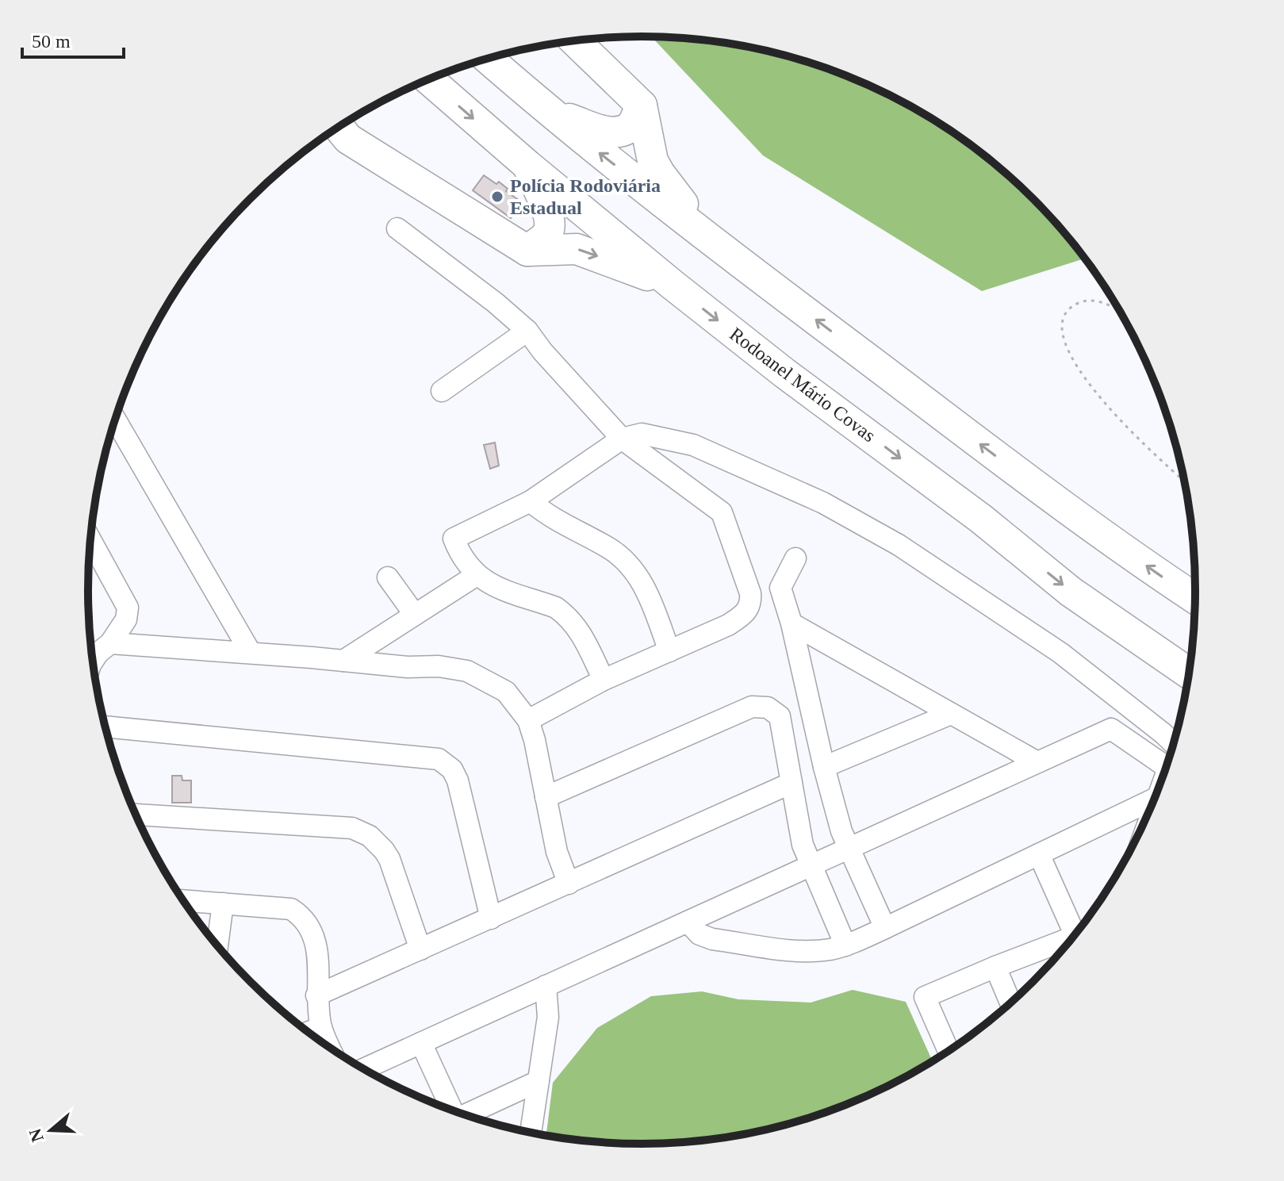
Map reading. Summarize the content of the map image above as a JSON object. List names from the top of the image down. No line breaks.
{"streets":{"highway":["Rodoanel Mário Covas"]},"places":["Polícia Rodoviária Estadual"],"scale_bar":"50 m","north":"left"}
